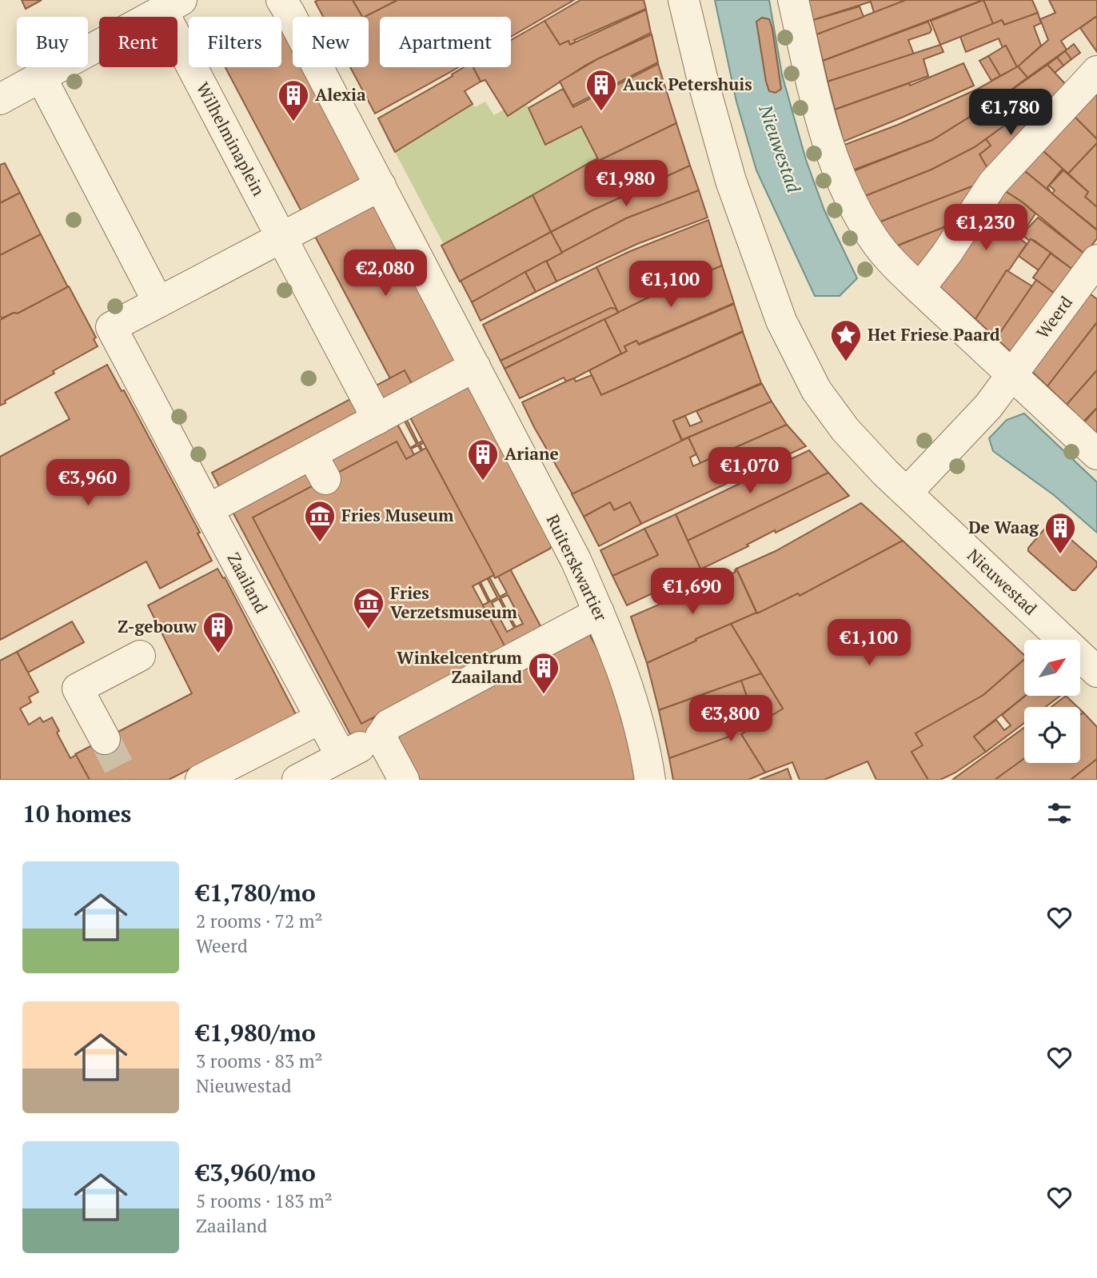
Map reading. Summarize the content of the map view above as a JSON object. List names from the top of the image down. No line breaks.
{"streets":{"street":["Wilhelminaplein","Weerd","Ruiterskwartier","Nieuwestad","Zaailand"]},"water":["Nieuwestad"],"places":{"building":["Auck Petershuis","Alexia","Ariane","De Waag","Z-gebouw","Winkelcentrum Zaailand"],"place":["Het Friese Paard"],"museum":["Fries Museum","Fries Verzetsmuseum"]},"north":"top right","page":{"chip":["Buy","Rent","Filters","New","Apartment"],"price":["€1,780","€1,980","€1,230","€2,080","€1,100","€1,070","€3,960","€1,690","€1,100","€3,800"],"heading":"10 homes","list":[{"name":"€1,780/mo","note":"2 rooms · 72 m² · Weerd"},{"name":"€1,980/mo","note":"3 rooms · 83 m² · Nieuwestad"},{"name":"€3,960/mo","note":"5 rooms · 183 m² · Zaailand"}]}}
